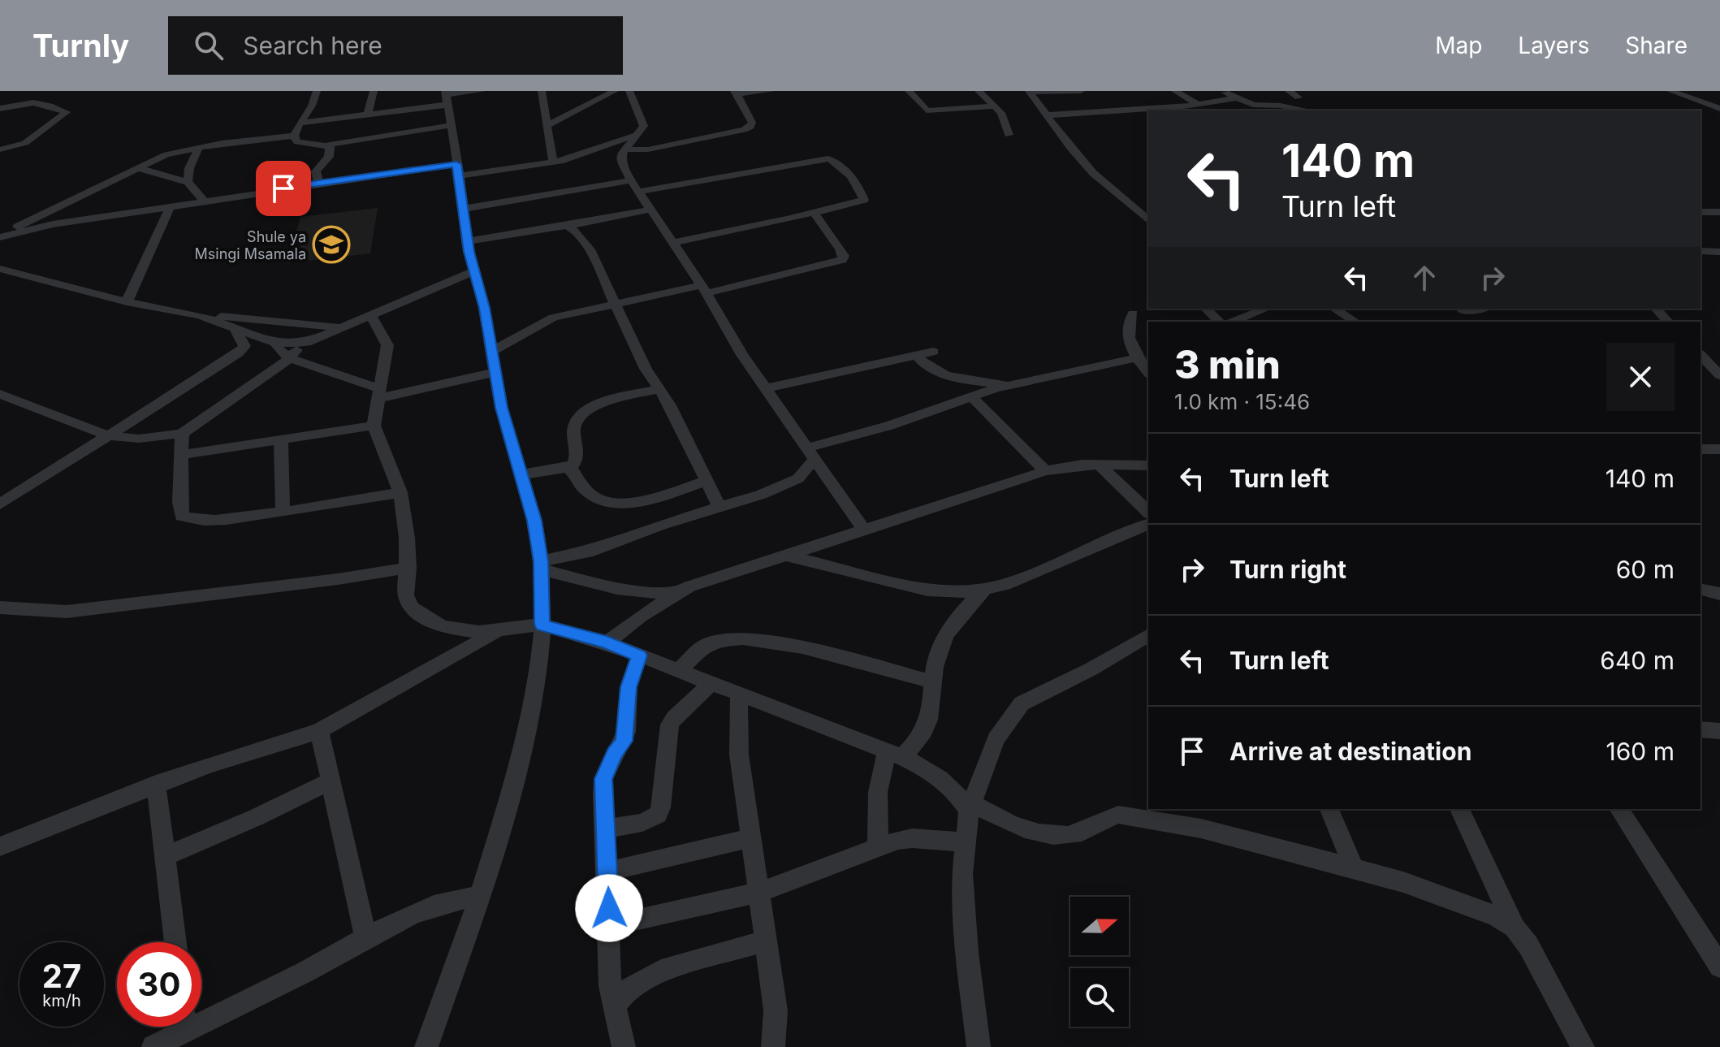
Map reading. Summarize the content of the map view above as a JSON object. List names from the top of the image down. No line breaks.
{"places":{"school or university":["Shule ya Msingi Msamala"]},"north":"right","page":{"header":"Turnly","search":"Search here","nav":["Map","Layers","Share"],"turn":["140 m","Turn left"],"heading":["3 min","1.0 km · 15:46"],"list":[{"name":"Turn left","value":"140 m"},{"name":"Turn right","value":"60 m"},{"name":"Turn left","value":"640 m"},{"name":"Arrive at destination","value":"160 m"}],"speed":"27 km/h","limit":"30"}}
